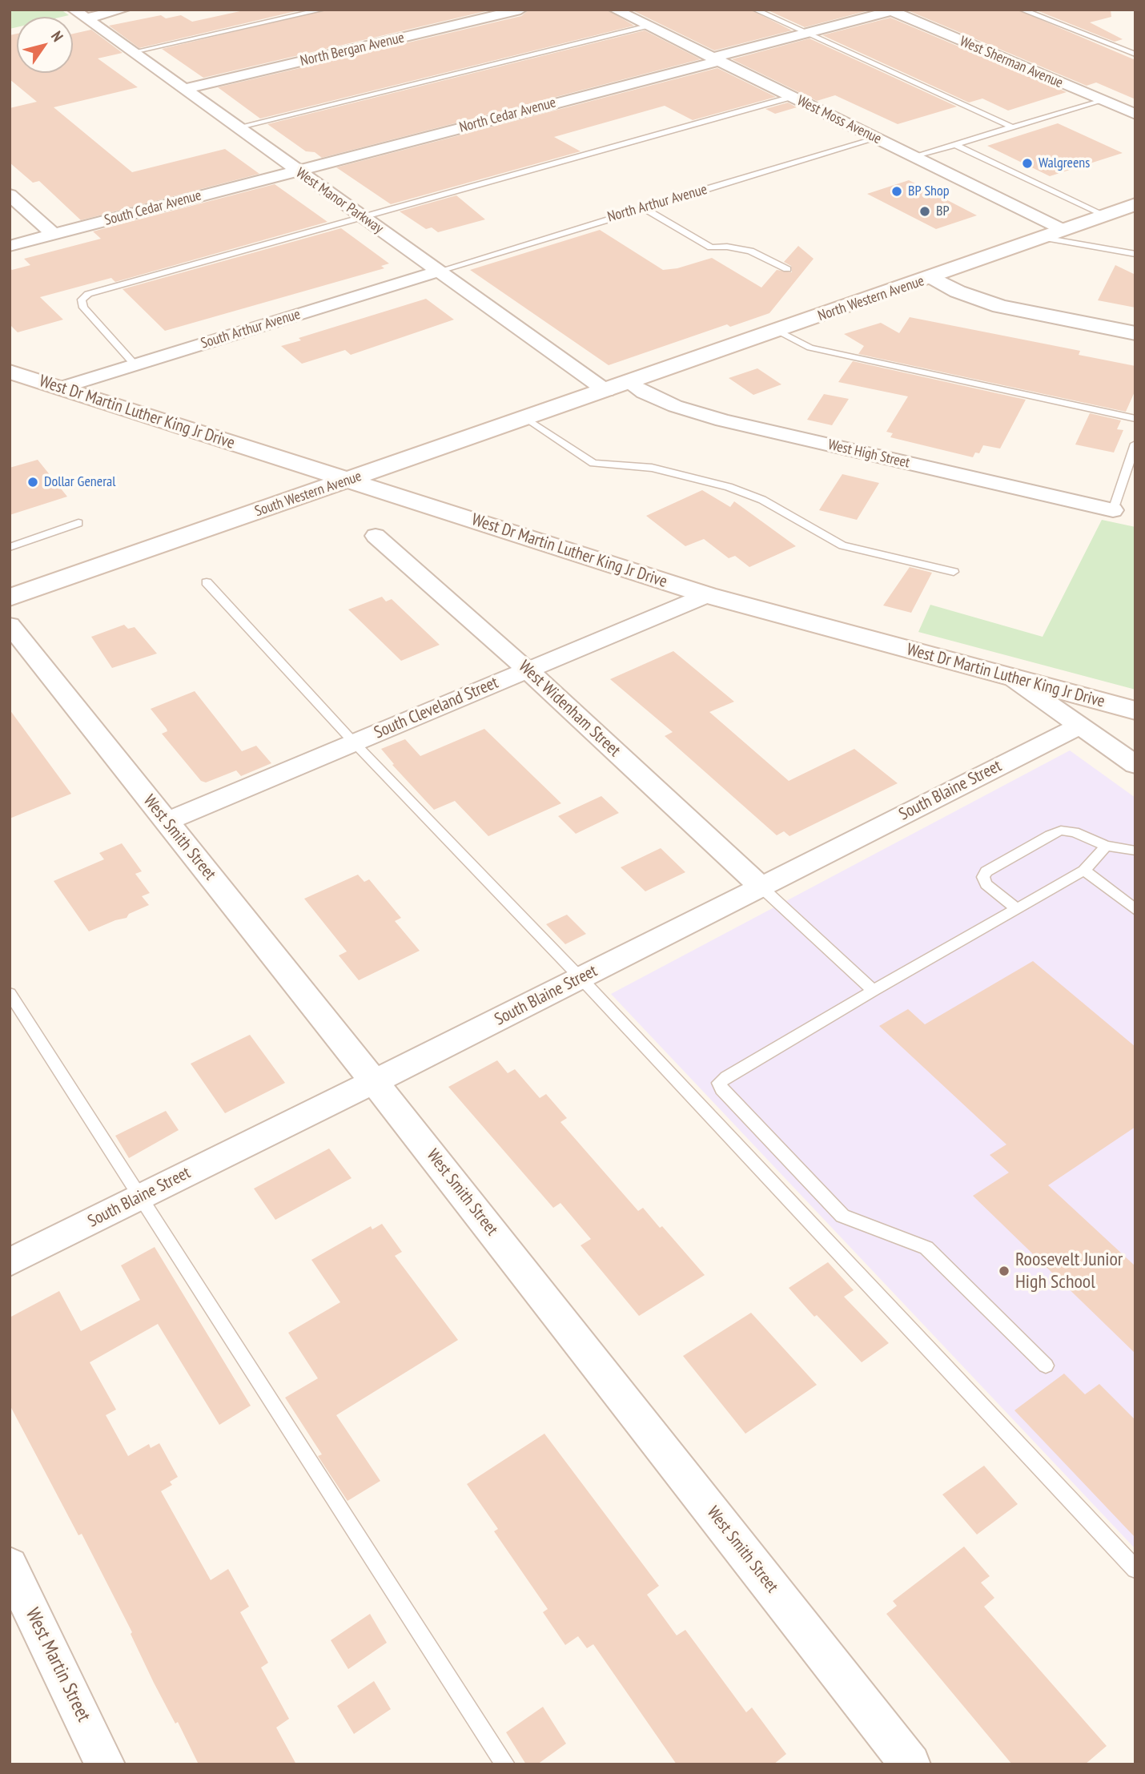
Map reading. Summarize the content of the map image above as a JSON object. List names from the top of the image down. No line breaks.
{"streets":{"main road":["North Western Avenue","West Dr Martin Luther King Jr Drive","South Western Avenue"],"street":["North Bergan Avenue","West Sherman Avenue","North Cedar Avenue","West Moss Avenue","West Manor Parkway","South Cedar Avenue","South Arthur Avenue","West High Street","South Cleveland Street","West Widenham Street","South Blaine Street","West Smith Street","West Martin Street"],"lane":["North Arthur Avenue"]},"crossings":[["North Bergan Avenue","West Manor Parkway"],["West Sherman Avenue","North Cedar Avenue"],["North Cedar Avenue","West Moss Avenue"],["North Cedar Avenue","West Manor Parkway"],["North Cedar Avenue","South Cedar Avenue"],["West Moss Avenue","North Arthur Avenue"],["West Moss Avenue","North Western Avenue"],["West Manor Parkway","North Arthur Avenue"],["West Manor Parkway","South Cedar Avenue"],["West Manor Parkway","North Western Avenue"],["West Manor Parkway","South Arthur Avenue"],["West Manor Parkway","South Western Avenue"],["North Arthur Avenue","South Arthur Avenue"],["North Western Avenue","West High Street"],["North Western Avenue","South Western Avenue"],["South Arthur Avenue","West Dr Martin Luther King Jr Drive"],["West Dr Martin Luther King Jr Drive","South Western Avenue"],["West Dr Martin Luther King Jr Drive","South Cleveland Street"],["South Cleveland Street","West Widenham Street"],["South Cleveland Street","West Smith Street"],["West Widenham Street","South Blaine Street"],["South Blaine Street","West Smith Street"]],"places":["Walgreens","BP Shop","BP","Dollar General","Roosevelt Junior High School"],"north":"top right"}
